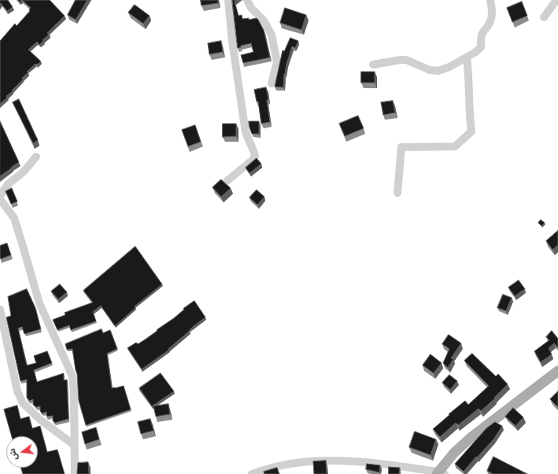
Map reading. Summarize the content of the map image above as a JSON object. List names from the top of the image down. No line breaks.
{"north":"left"}
